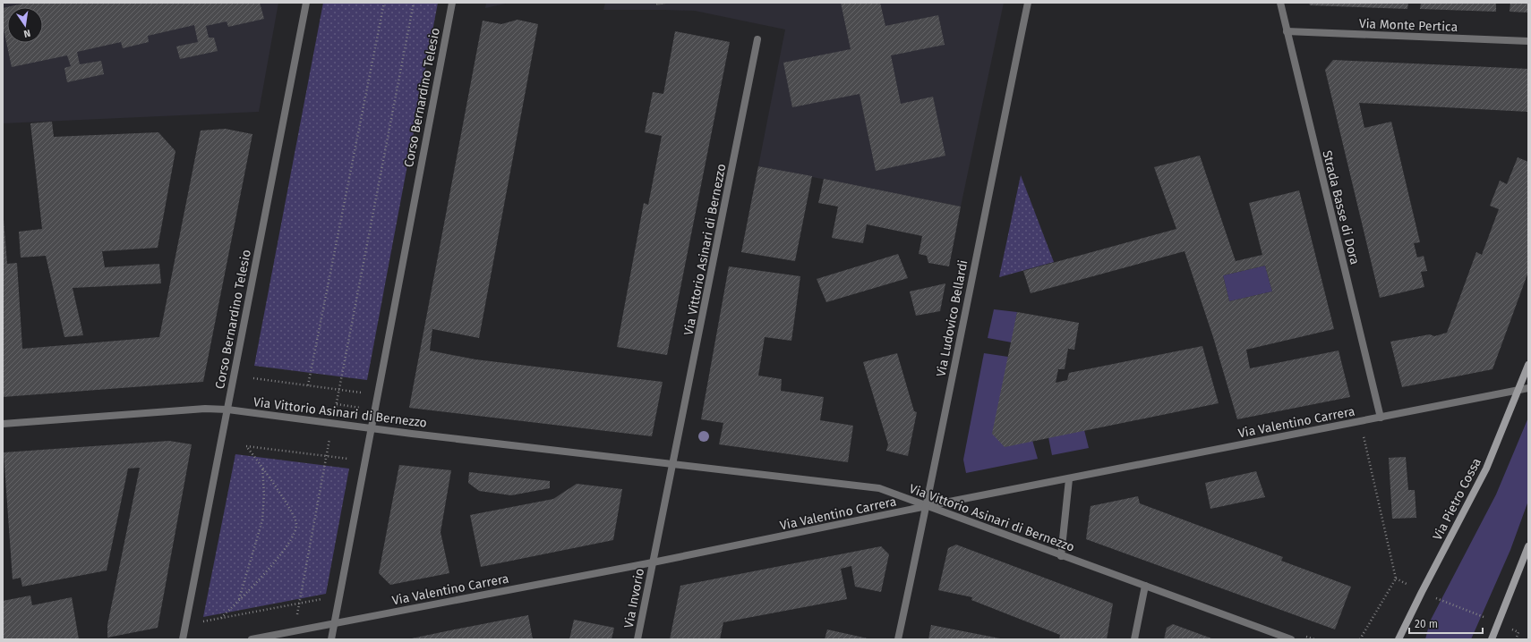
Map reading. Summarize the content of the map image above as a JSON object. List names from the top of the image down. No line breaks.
{"streets":{"main road":["Via Pietro Cossa"],"street":["Via Monte Pertica","Corso Bernardino Telesio","Strada Basse di Dora","Via Vittorio Asinari di Bernezzo","Via Ludovico Bellardi","Via Valentino Carrera","Via Invorio"]},"crossings":[["Via Monte Pertica","Strada Basse di Dora"],["Corso Bernardino Telesio","Via Vittorio Asinari di Bernezzo"],["Corso Bernardino Telesio","Via Valentino Carrera"],["Strada Basse di Dora","Via Valentino Carrera"],["Via Vittorio Asinari di Bernezzo","Via Ludovico Bellardi"],["Via Vittorio Asinari di Bernezzo","Via Valentino Carrera"],["Via Ludovico Bellardi","Via Valentino Carrera"],["Via Valentino Carrera","Via Pietro Cossa"],["Via Valentino Carrera","Via Invorio"]],"scale_bar":"20 m","north":"bottom"}
